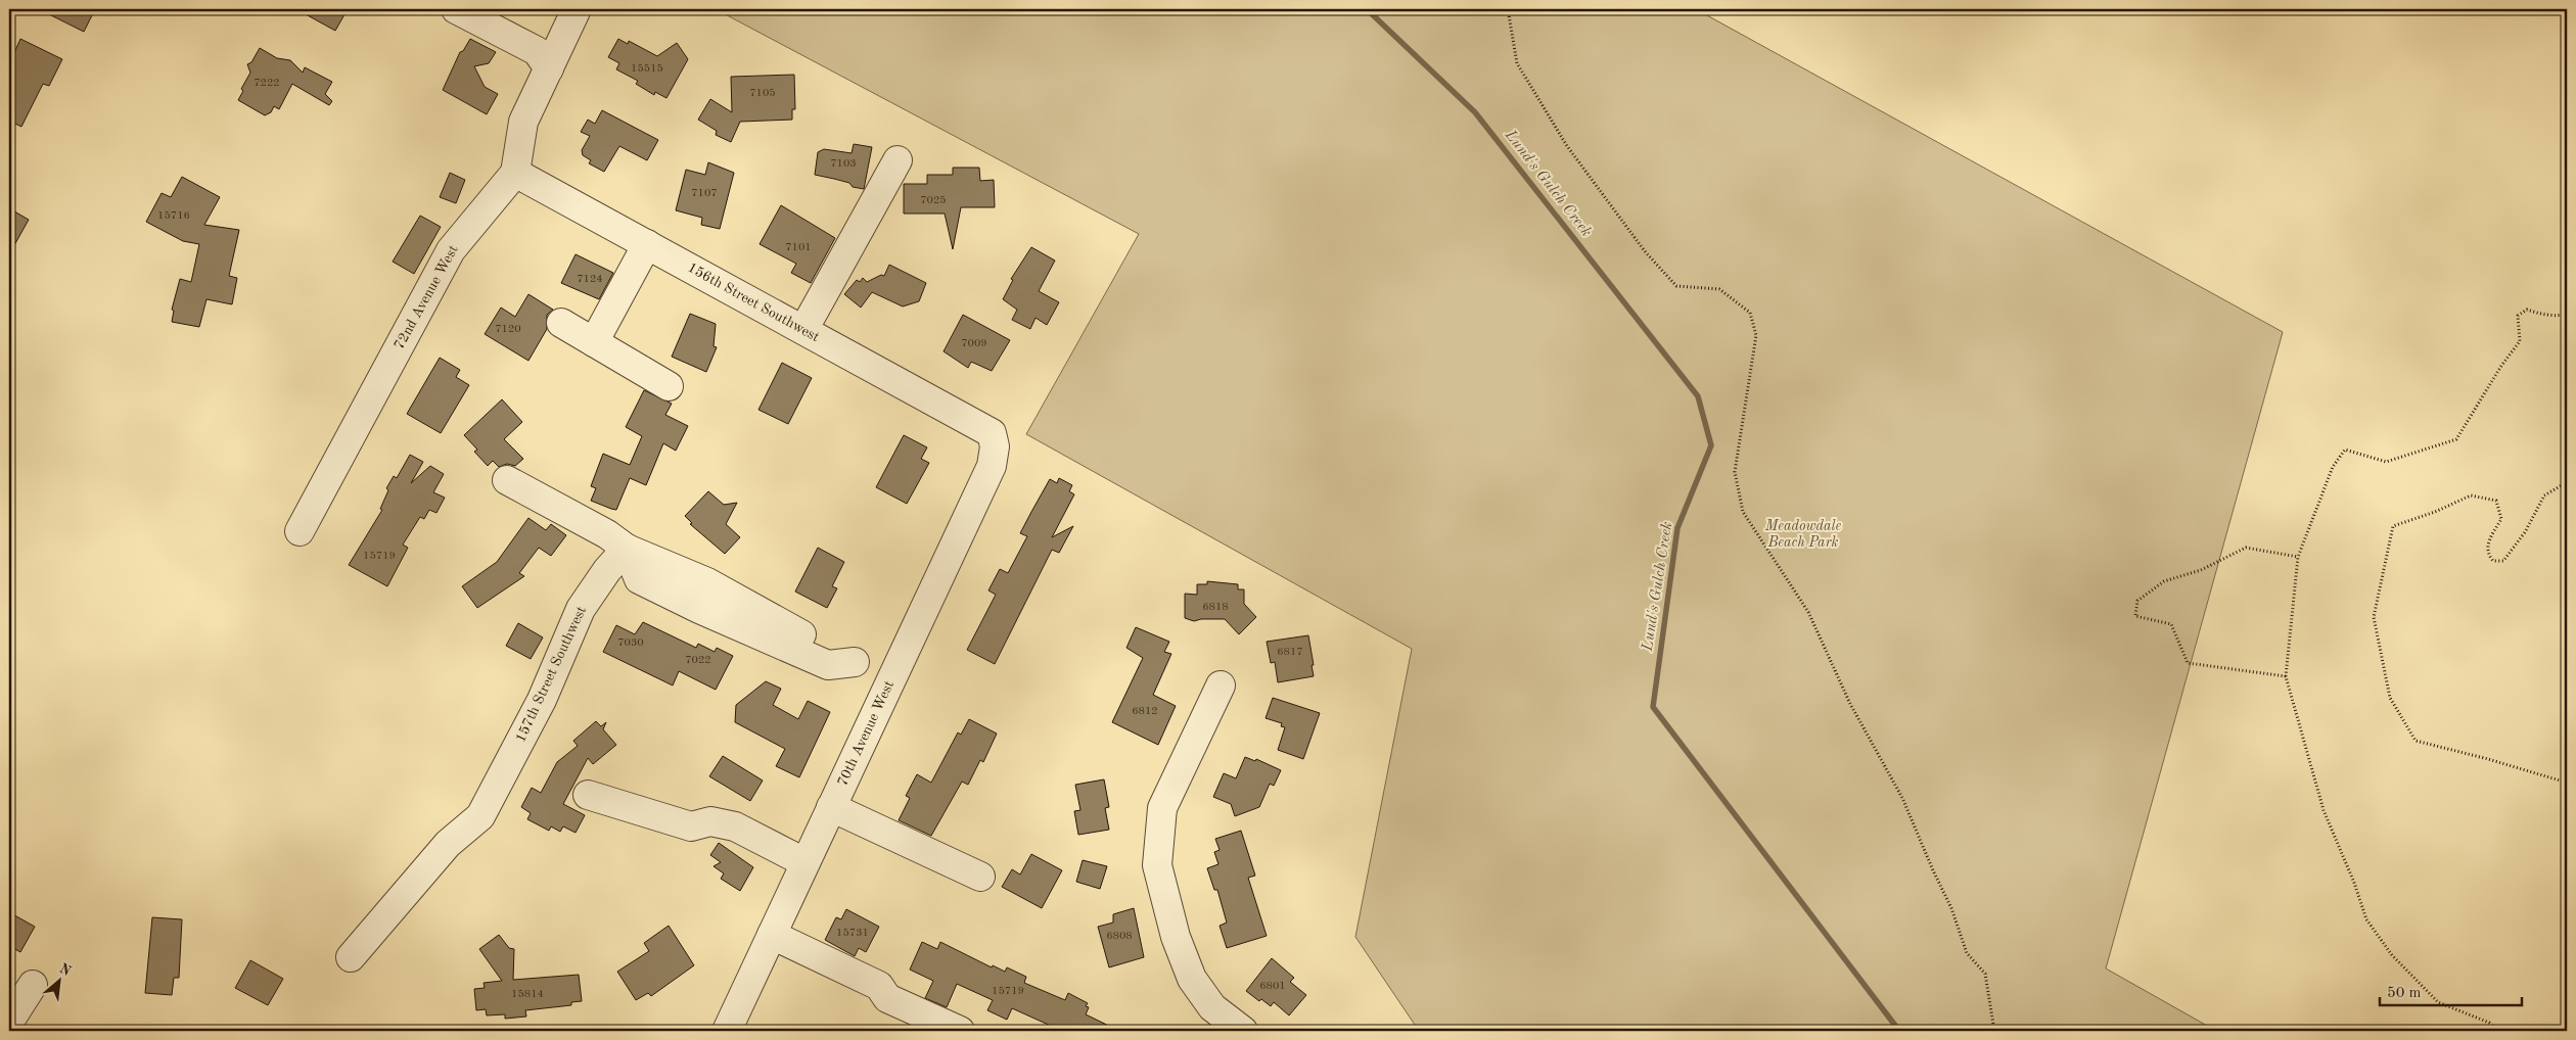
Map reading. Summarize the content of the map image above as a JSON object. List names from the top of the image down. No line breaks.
{"streets":{"street":["72nd Avenue West","156th Street Southwest","157th Street Southwest","70th Avenue West"]},"crossings":[["72nd Avenue West","156th Street Southwest"],["156th Street Southwest","70th Avenue West"]],"water":["Lund's Gulch Creek"],"parks":["Meadowdale Beach Park"],"house_numbers":["15515","7222","7105","7103","7107","7025","15716","7101","7124","7120","7009","15719","6818","7030","6817","7022","6812","15731","6808","6801","15719","15814"],"scale_bar":"50 m","north":"top right"}
